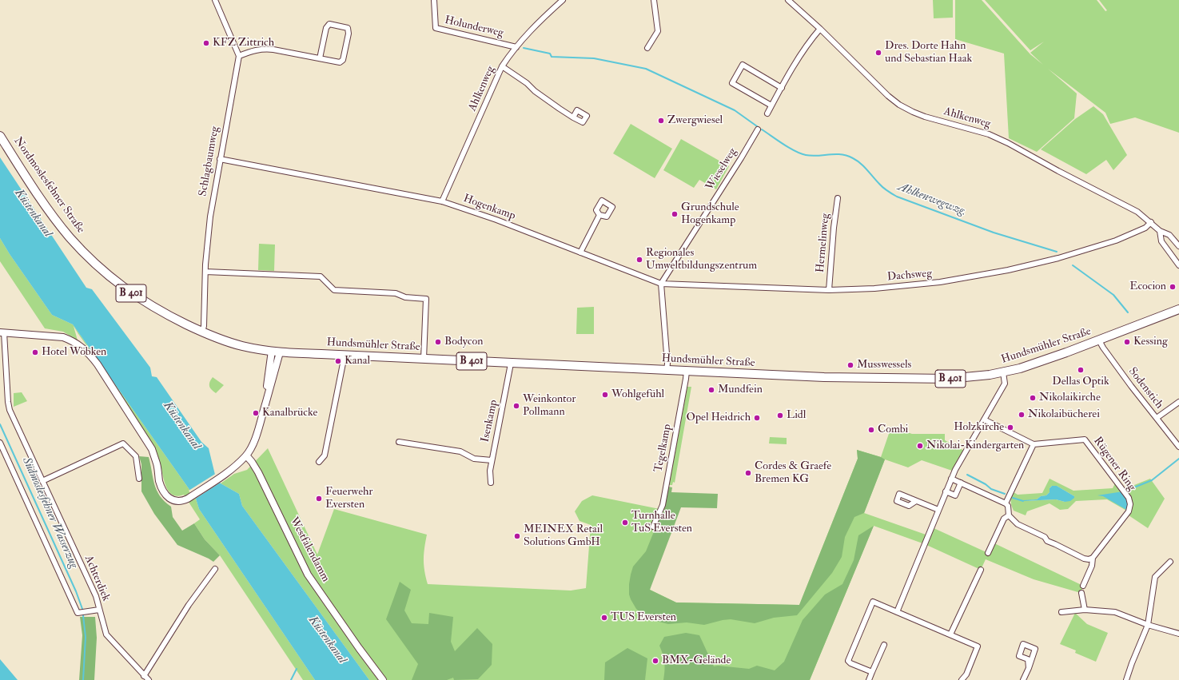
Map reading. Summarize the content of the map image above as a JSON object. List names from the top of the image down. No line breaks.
{"streets":{"main road":["Nordmoslesfehner Straße","B 401","Hundsmühler Straße"],"street":["Holunderweg","Ahlkenweg","Schlagbaumweg","Wieselweg","Hogenkamp","Hermelinweg","Dachsweg","Sodenstich","Isenkamp","Tegelkamp","Rügener Ring","Westfalendamm","Achterdiek"]},"crossings":[["Holunderweg","Ahlkenweg"],["Ahlkenweg","Hogenkamp"],["Ahlkenweg","Dachsweg"],["Schlagbaumweg","Nordmoslesfehner Straße"],["Schlagbaumweg","Hogenkamp"],["Wieselweg","Hogenkamp"],["Wieselweg","Dachsweg"],["Nordmoslesfehner Straße","Hundsmühler Straße"],["Hogenkamp","Dachsweg"],["Hermelinweg","Dachsweg"],["Hundsmühler Straße","Sodenstich"],["Hundsmühler Straße","Isenkamp"],["Hundsmühler Straße","Tegelkamp"]],"water":["Ahlkenwegwzg.","Küstenkanal","Südmoslesfehner Wasserzug"],"places":["KFZ Zittrich","Dres. Dorte Hahn und Sebastian Haak","Zwergwiesel","Grundschule Hogenkamp","Regionales Umweltbildungszentrum","Ecocion","Bodycon","Kessing","Hotel Wöbken","Kanal","Musswessels","Dellas Optik","Mundfein","Wohlgefühl","Nikolaikirche","Weinkontor Pollmann","Kanalbrücke","Nikolaibücherei","Lidl","Opel Heidrich","Holzkirche","Combi","Nikolai-Kindergarten","Cordes & Graefe Bremen KG","Feuerwehr Eversten","Turnhalle TuS Eversten","MEINEX Retail Solutions GmbH","TUS Eversten","BMX-Gelände"]}
